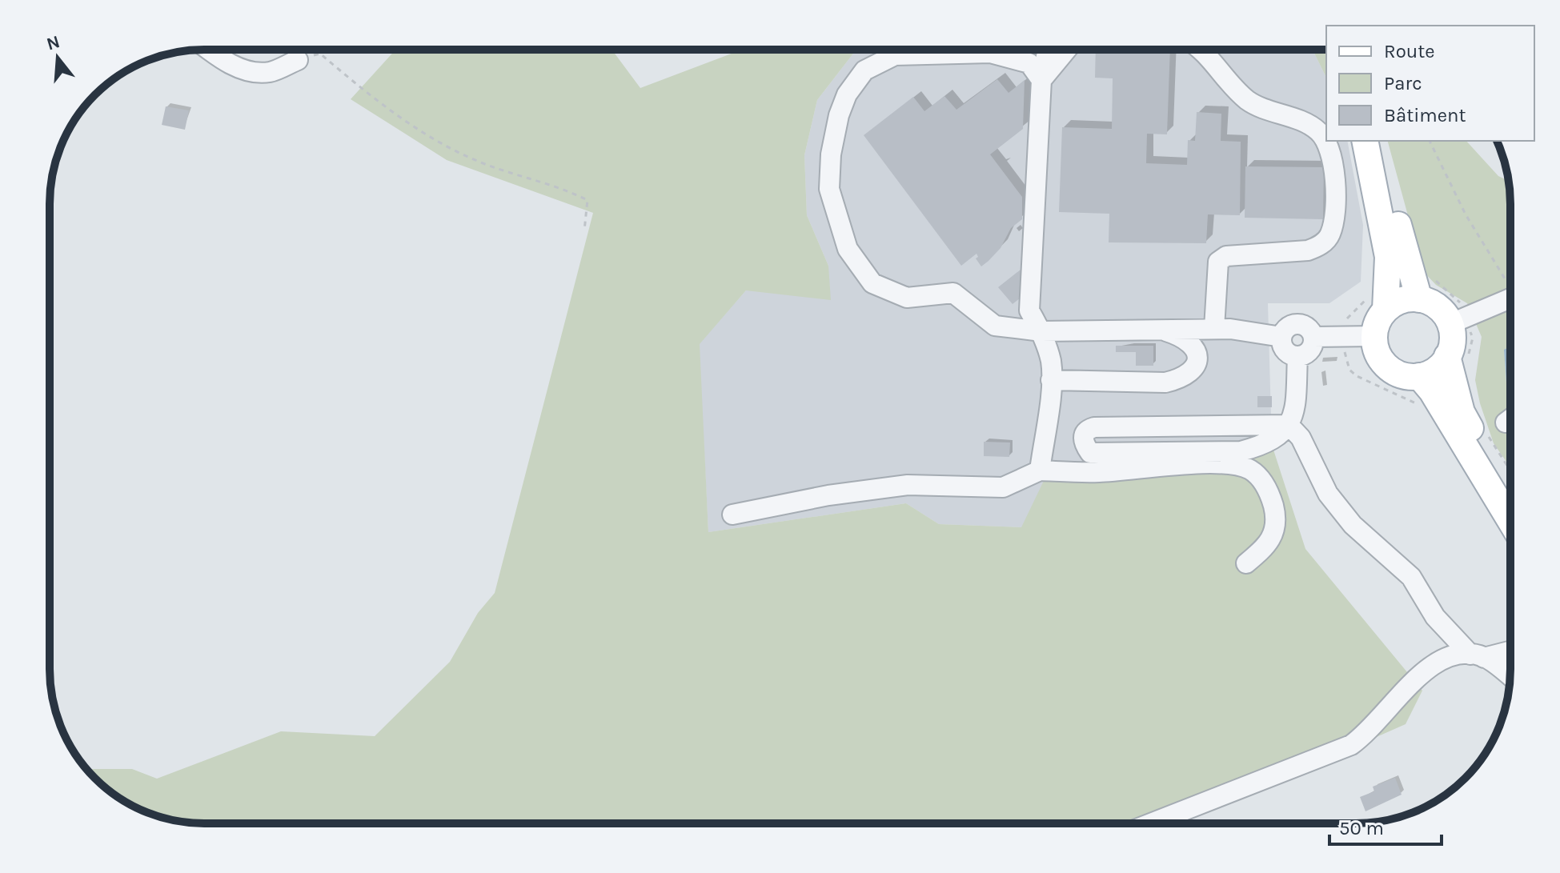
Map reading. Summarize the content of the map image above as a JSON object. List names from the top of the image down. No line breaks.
{"legend":["Route","Parc","Bâtiment"],"scale_bar":"50 m","north":"top"}
